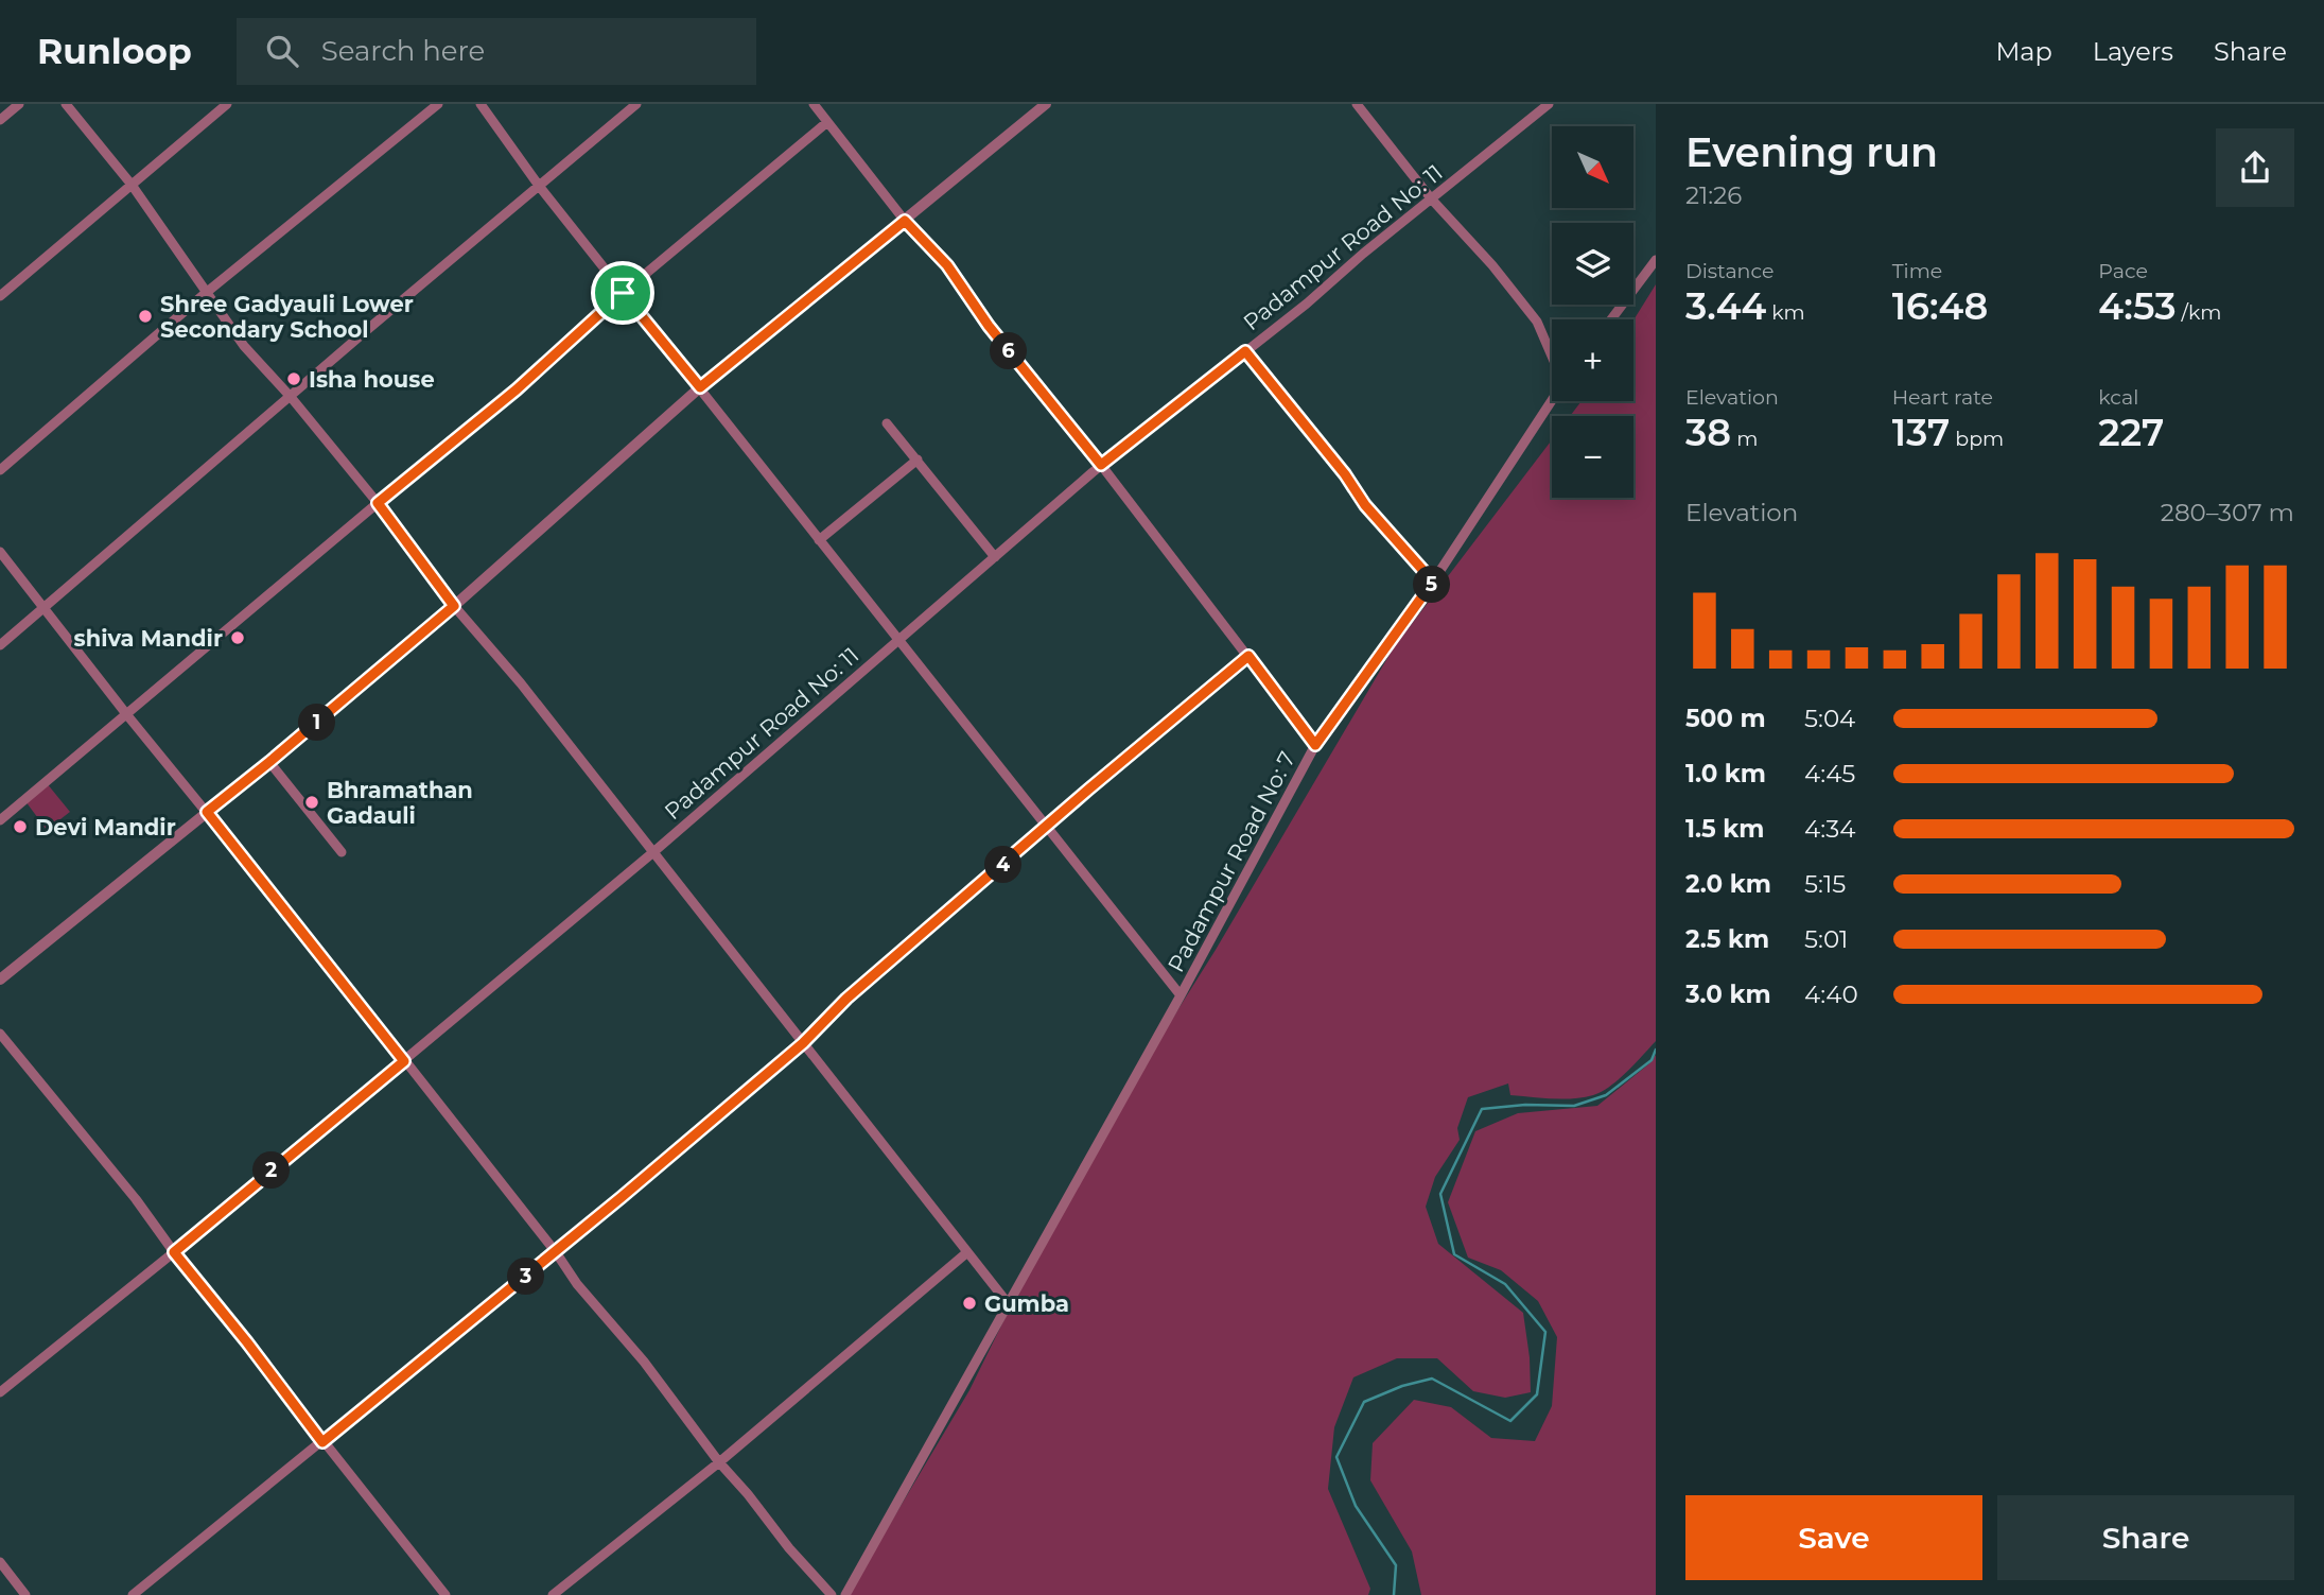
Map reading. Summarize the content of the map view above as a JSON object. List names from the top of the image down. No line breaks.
{"streets":{"street":["Padampur Road No: 11","Padampur Road No: 7"]},"places":["Shree Gadyauli Lower Secondary School","Isha house","shiva Mandir","Bhramathan Gadauli","Devi Mandir","Gumba"],"north":"bottom right","page":{"header":"Runloop","search":"Search here","nav":["Map","Layers","Share"],"heading":["Evening run","21:26"],"map_buttons":["+","−"],"stats":[["Distance","3.44 km"],["Time","16:48"],["Pace","4:53 /km"],["Elevation","38 m"],["Heart rate","137 bpm"],["kcal","227"]],"pins":["6","5","1","4","2","3"],"chart":["Elevation","280–307 m"],"list":[{"name":"500 m","note":"5:04"},{"name":"1.0 km","note":"4:45"},{"name":"1.5 km","note":"4:34"},{"name":"2.0 km","note":"5:15"},{"name":"2.5 km","note":"5:01"},{"name":"3.0 km","note":"4:40"}],"buttons":["Save","Share"]}}
